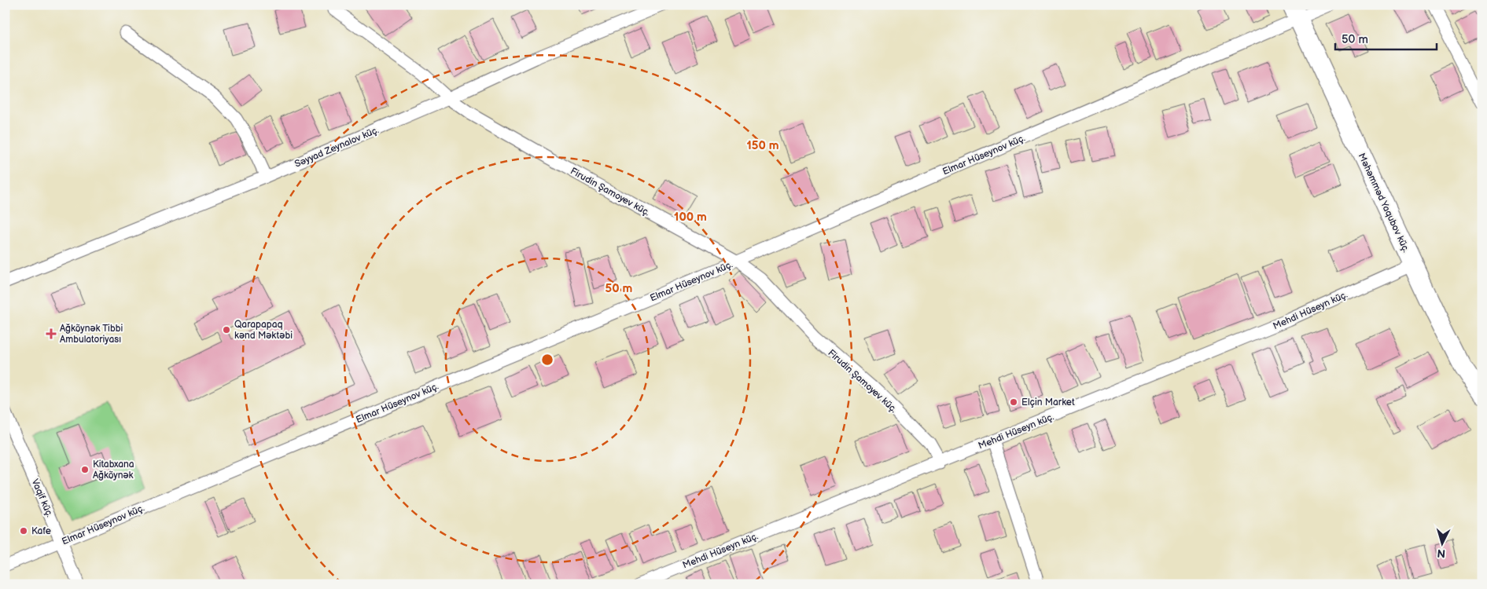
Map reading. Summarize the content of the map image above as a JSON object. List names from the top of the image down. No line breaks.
{"streets":{"main road":["Məhəmməd Yaqubov küç."],"street":["Səyyad Zeynalov küç.","Elmar Hüseynov küç.","Firudin Şamoyev küç.","Mehdi Hüseyn küç.","Vaqif küç."]},"crossings":[["Səyyad Zeynalov küç.","Firudin Şamoyev küç."],["Elmar Hüseynov küç.","Firudin Şamoyev küç."],["Elmar Hüseynov küç.","Məhəmməd Yaqubov küç."],["Elmar Hüseynov küç.","Vaqif küç."],["Firudin Şamoyev küç.","Mehdi Hüseyn küç."],["Məhəmməd Yaqubov küç.","Mehdi Hüseyn küç."]],"places":{"other":["Qarapapaq kənd Məktəbi","Elçin Market","Kitabxana Ağköynək","Kafe"],"health":["Ağköynək Tibbi Ambulatoriyası"]},"scale_bar":"50 m","north":"bottom","rings":["150 m","100 m","50 m"]}
